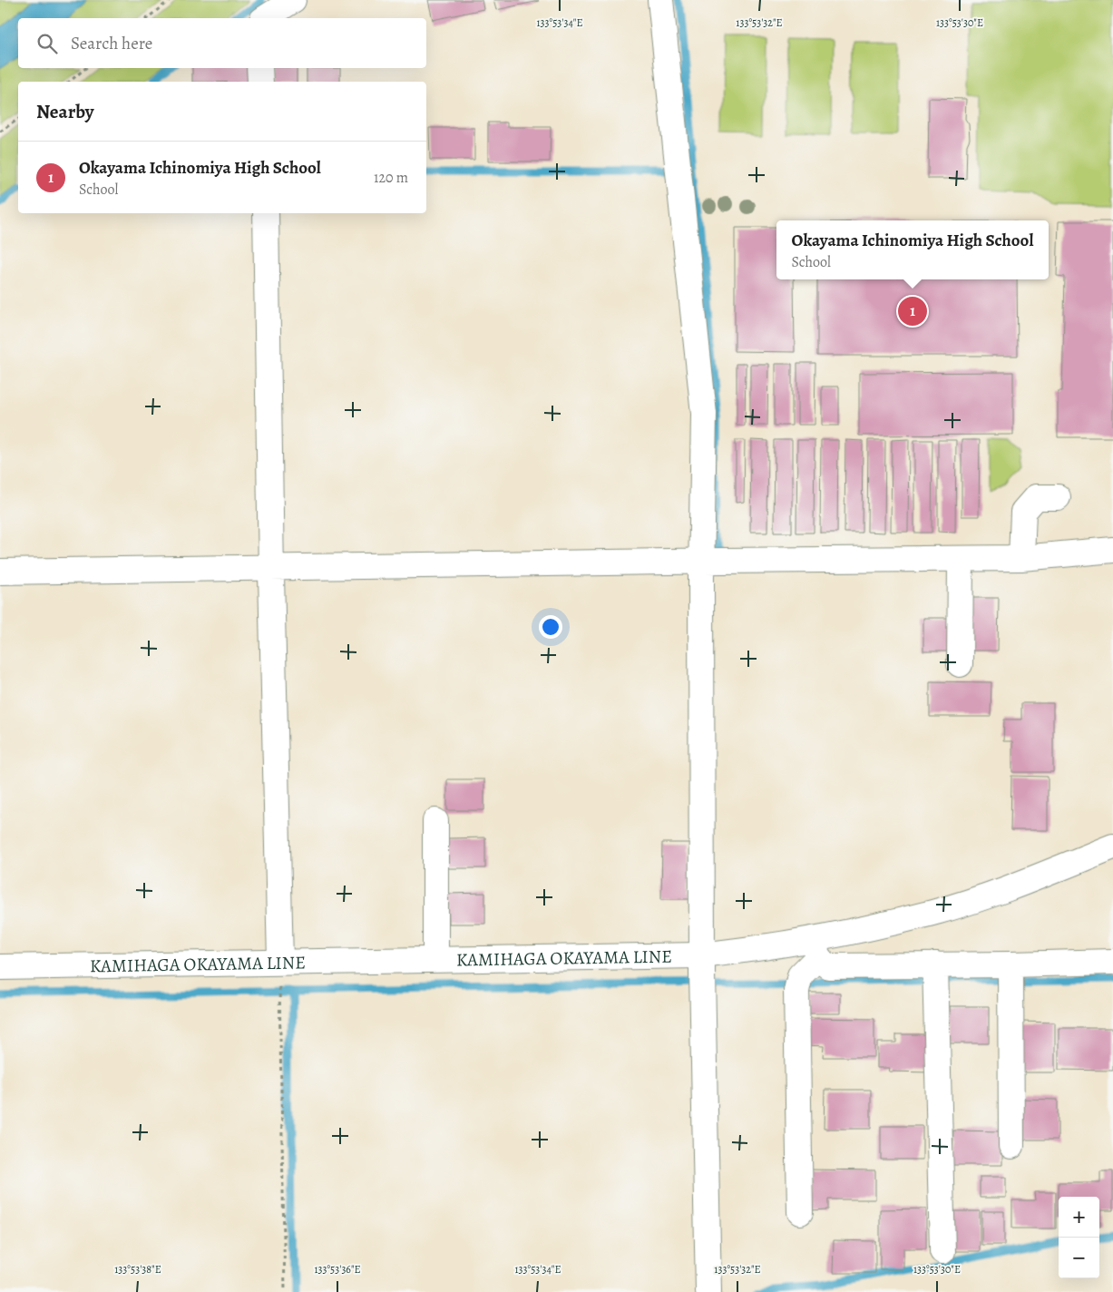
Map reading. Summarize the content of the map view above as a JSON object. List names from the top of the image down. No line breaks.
{"streets":{"street":["KAMIHAGA OKAYAMA LINE"]},"page":{"search":"Search here","heading":"Nearby","list":[{"mark":"1","name":"Okayama Ichinomiya High School","note":"School","value":"120 m"}],"popup":["Okayama Ichinomiya High School","School"],"pins":"1","map_buttons":["+","−"]},"coordinates":["133°53'34\"E","133°53'32\"E","133°53'30\"E","133°53'38\"E","133°53'36\"E"]}
